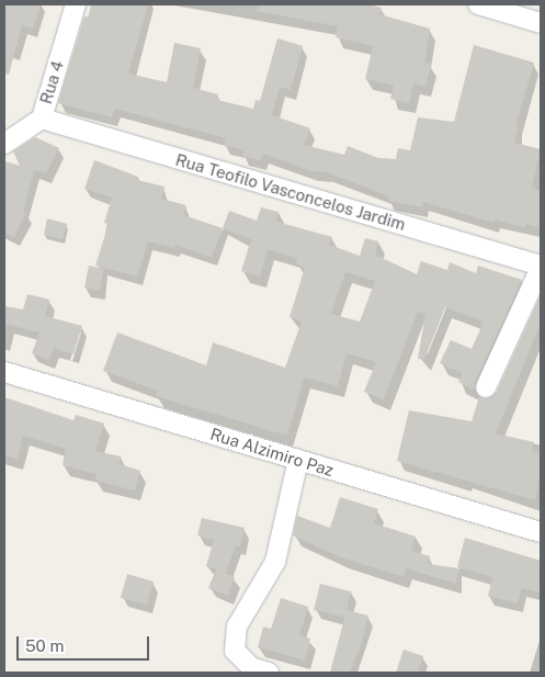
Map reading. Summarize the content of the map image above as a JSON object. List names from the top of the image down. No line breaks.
{"streets":{"street":["Rua 4","Rua Teofilo Vasconcelos Jardim","Rua Alzimiro Paz"]},"crossings":[["Rua 4","Rua Teofilo Vasconcelos Jardim"]],"scale_bar":"50 m"}
